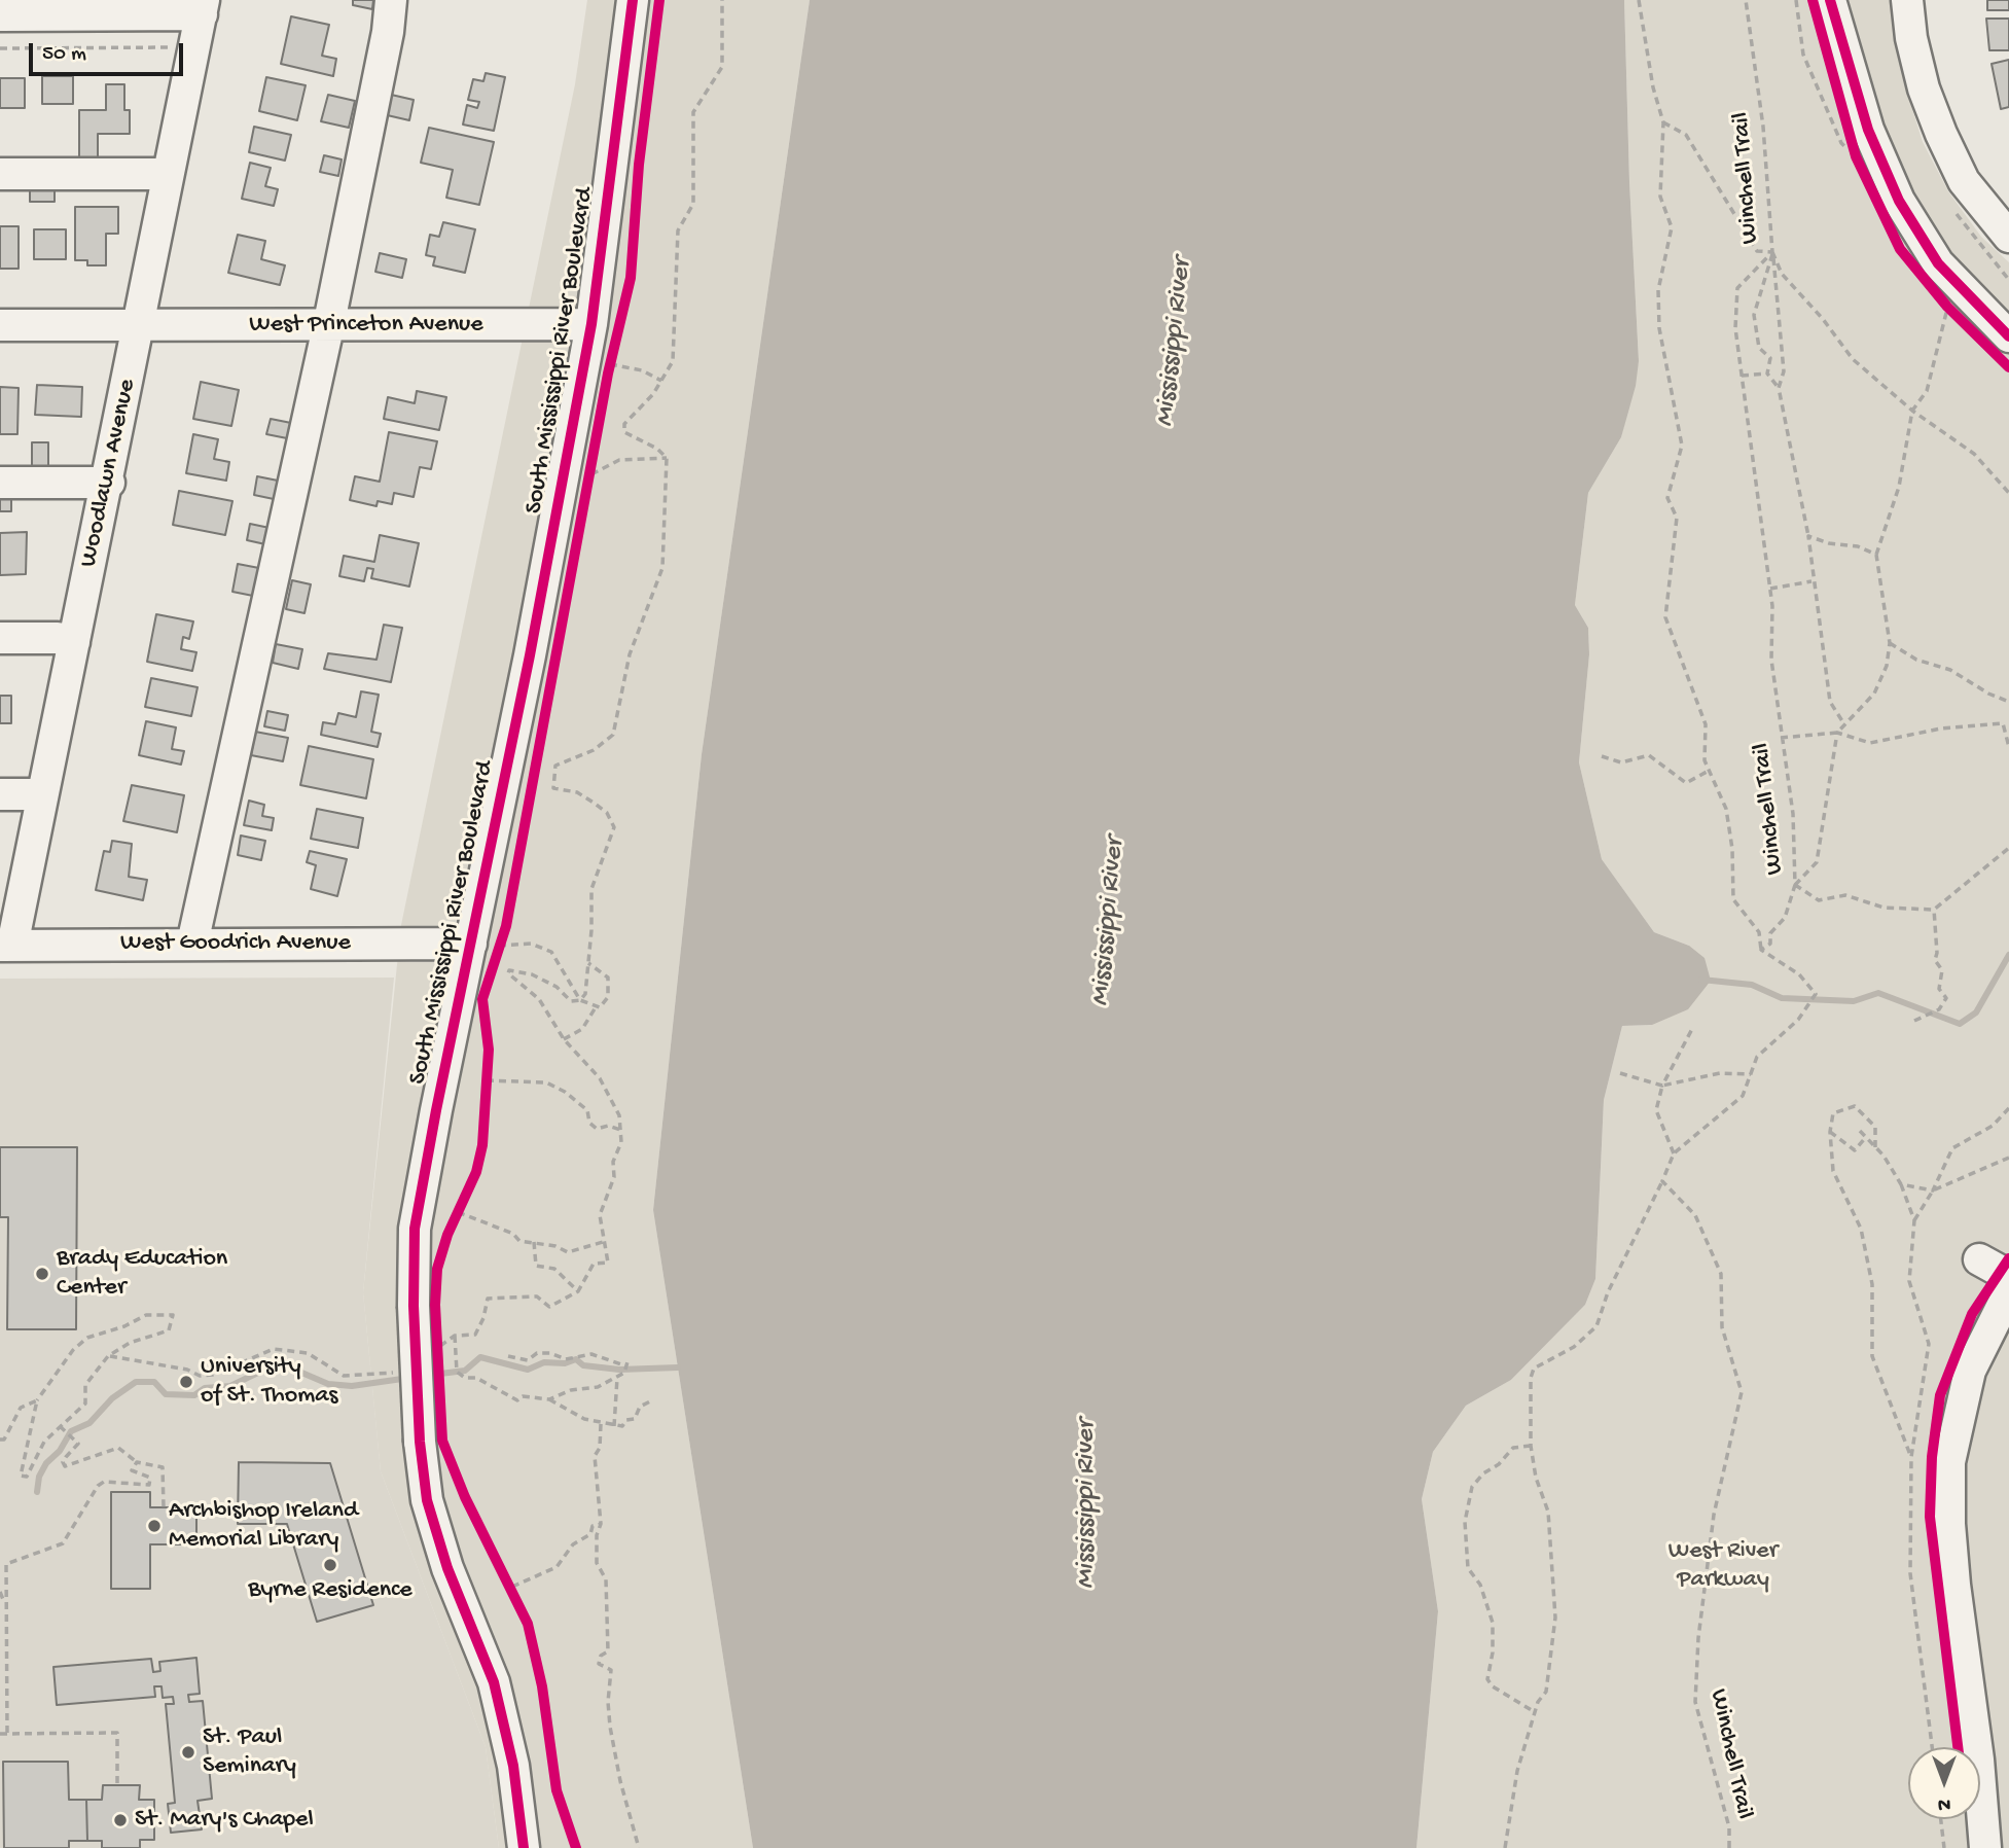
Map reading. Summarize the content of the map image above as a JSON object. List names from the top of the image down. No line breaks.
{"streets":{"street":["West Princeton Avenue","South Mississippi River Boulevard","Woodlawn Avenue","West Goodrich Avenue"],"path":["Winchell Trail"]},"crossings":[["West Princeton Avenue","South Mississippi River Boulevard"],["West Princeton Avenue","Woodlawn Avenue"],["South Mississippi River Boulevard","West Goodrich Avenue"],["Woodlawn Avenue","West Goodrich Avenue"]],"water":["Mississippi River"],"parks":["West River Parkway"],"places":["Brady Education Center","University of St. Thomas","Archbishop Ireland Memorial Library","Byrne Residence","St. Paul Seminary","St. Mary's Chapel"],"scale_bar":"50 m","north":"bottom"}
